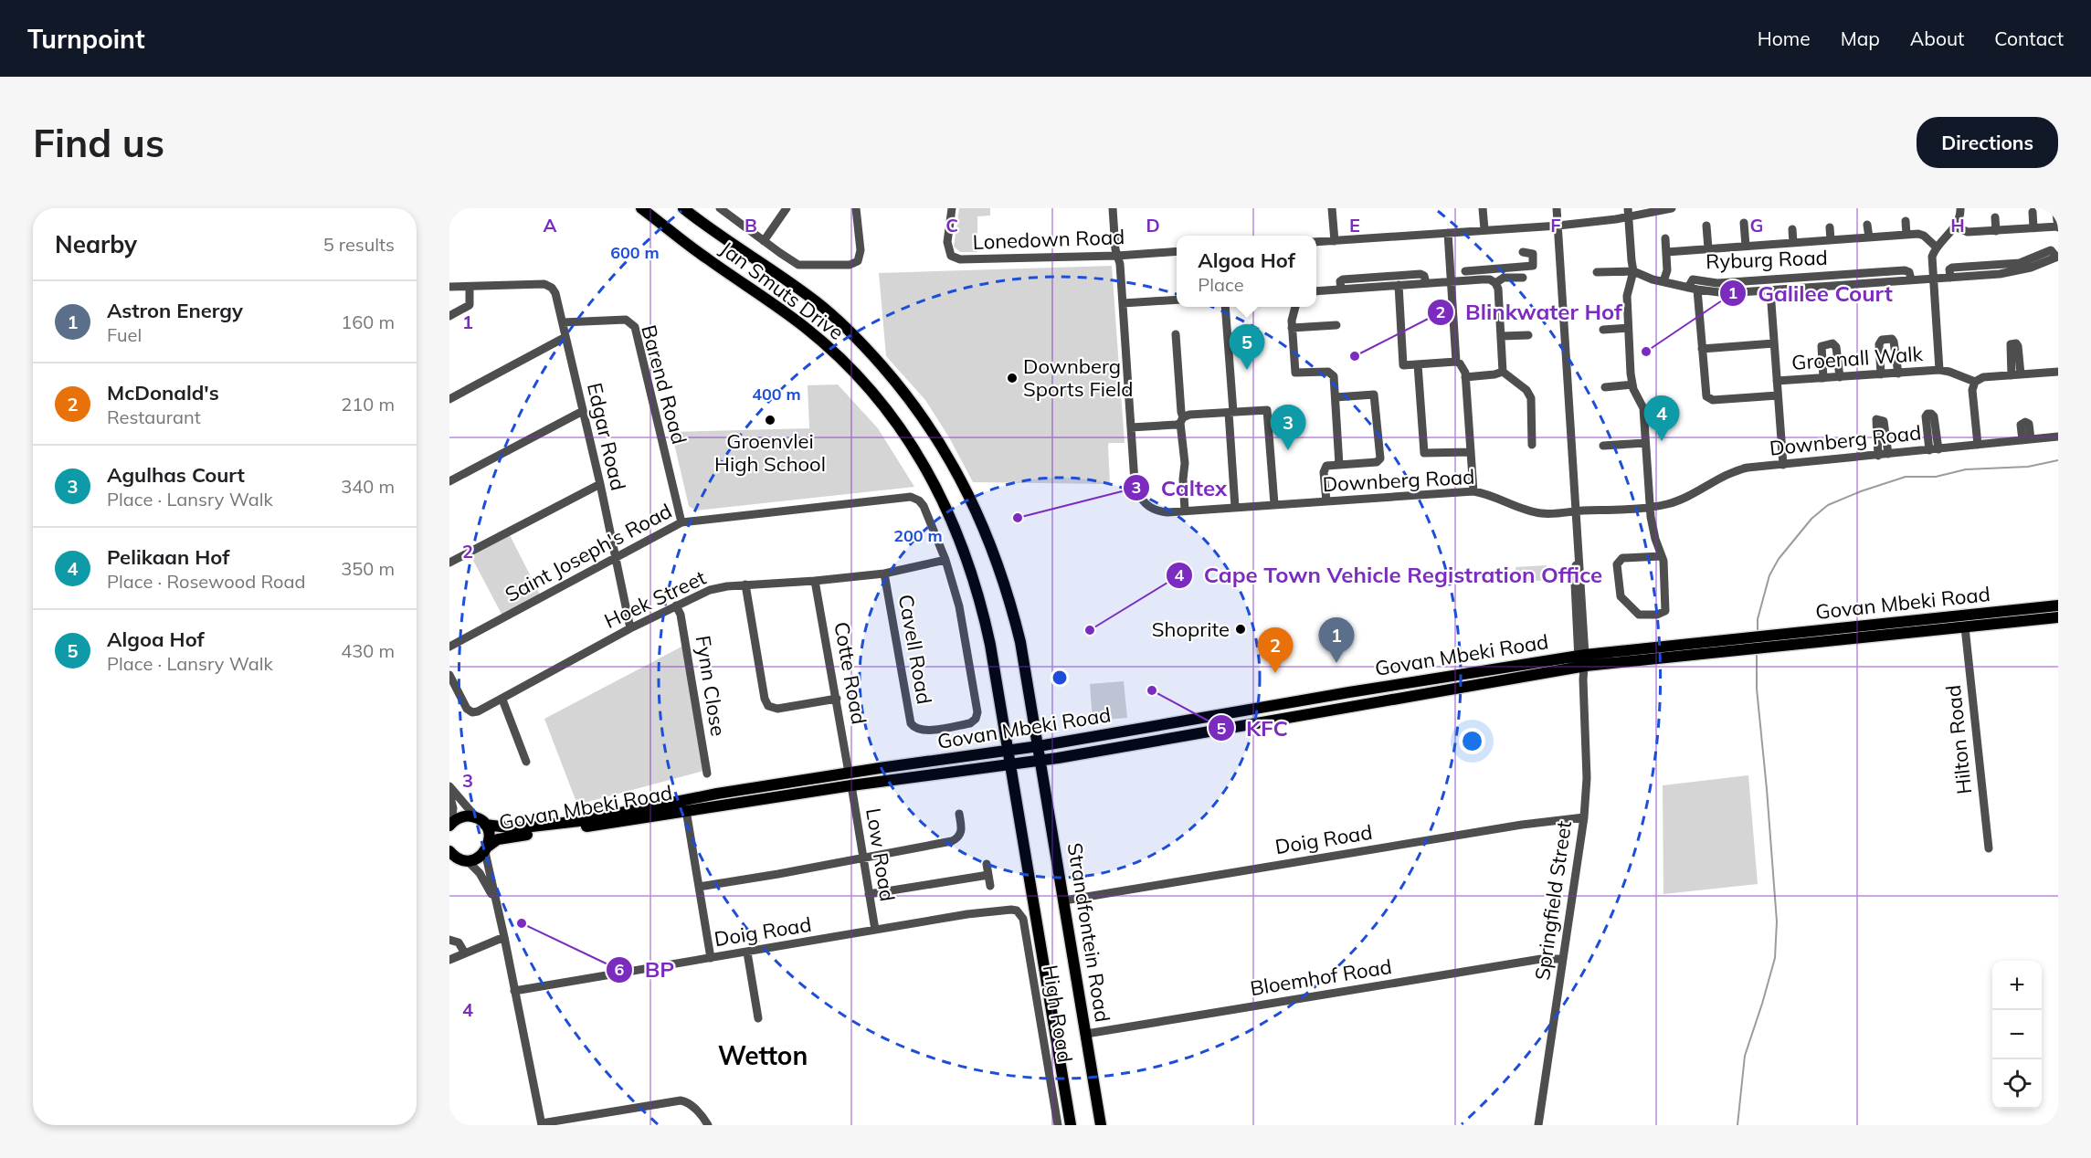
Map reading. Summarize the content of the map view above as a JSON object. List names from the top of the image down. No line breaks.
{"streets":{"main road":["Jan Smuts Drive","Govan Mbeki Road","Strandfontein Road"],"street":["Lonedown Road","Ryburg Road","Groenall Walk","Barend Road","Edgar Road","Downberg Road","Saint Joseph's Road","Hoek Street","Cavell Road","Cotte Road","Fynn Close","Hilton Road","Doig Road","Low Road","Springfield Street","Bloemhof Road","High Road"]},"crossings":[["Lonedown Road","Downberg Road"],["Ryburg Road","Groenall Walk"],["Jan Smuts Drive","Govan Mbeki Road"],["Jan Smuts Drive","Strandfontein Road"],["Barend Road","Edgar Road"],["Barend Road","Saint Joseph's Road"],["Edgar Road","Saint Joseph's Road"],["Edgar Road","Hoek Street"],["Downberg Road","Springfield Street"],["Saint Joseph's Road","Hoek Street"],["Saint Joseph's Road","Cavell Road"],["Hoek Street","Cavell Road"],["Hoek Street","Cotte Road"],["Hoek Street","Fynn Close"],["Govan Mbeki Road","Cotte Road"],["Govan Mbeki Road","Hilton Road"],["Govan Mbeki Road","Low Road"],["Govan Mbeki Road","Springfield Street"],["Govan Mbeki Road","Strandfontein Road"],["Doig Road","Low Road"],["Doig Road","Springfield Street"],["Doig Road","High Road"],["Springfield Street","Bloemhof Road"],["Strandfontein Road","Bloemhof Road"]],"districts":["Wetton"],"places":["Galilee Court","Blinkwater Hof","Downberg Sports Field","Groenvlei High School","Caltex","Shoprite","Cape Town Vehicle Registration Office","KFC","BP"],"page":{"header":"Turnpoint","nav":["Home","Map","About","Contact"],"buttons":"Directions","title":"Find us","heading":["Nearby","5 results"],"popup":["Algoa Hof","Place"],"list":[{"mark":"1","name":"Astron Energy","note":"Fuel","value":"160 m"},{"mark":"2","name":"McDonald's","note":"Restaurant","value":"210 m"},{"mark":"3","name":"Agulhas Court","note":"Place · Lansry Walk","value":"340 m"},{"mark":"4","name":"Pelikaan Hof","note":"Place · Rosewood Road","value":"350 m"},{"mark":"5","name":"Algoa Hof","note":"Place · Lansry Walk","value":"430 m"}],"pins":["5","4","3","1","2"],"map_buttons":["+","−"]},"grid":{"columns":["A","B","C","D","E","F","G","H"],"rows":["1","2","3","4"]},"rings":["600 m","400 m","200 m"]}
